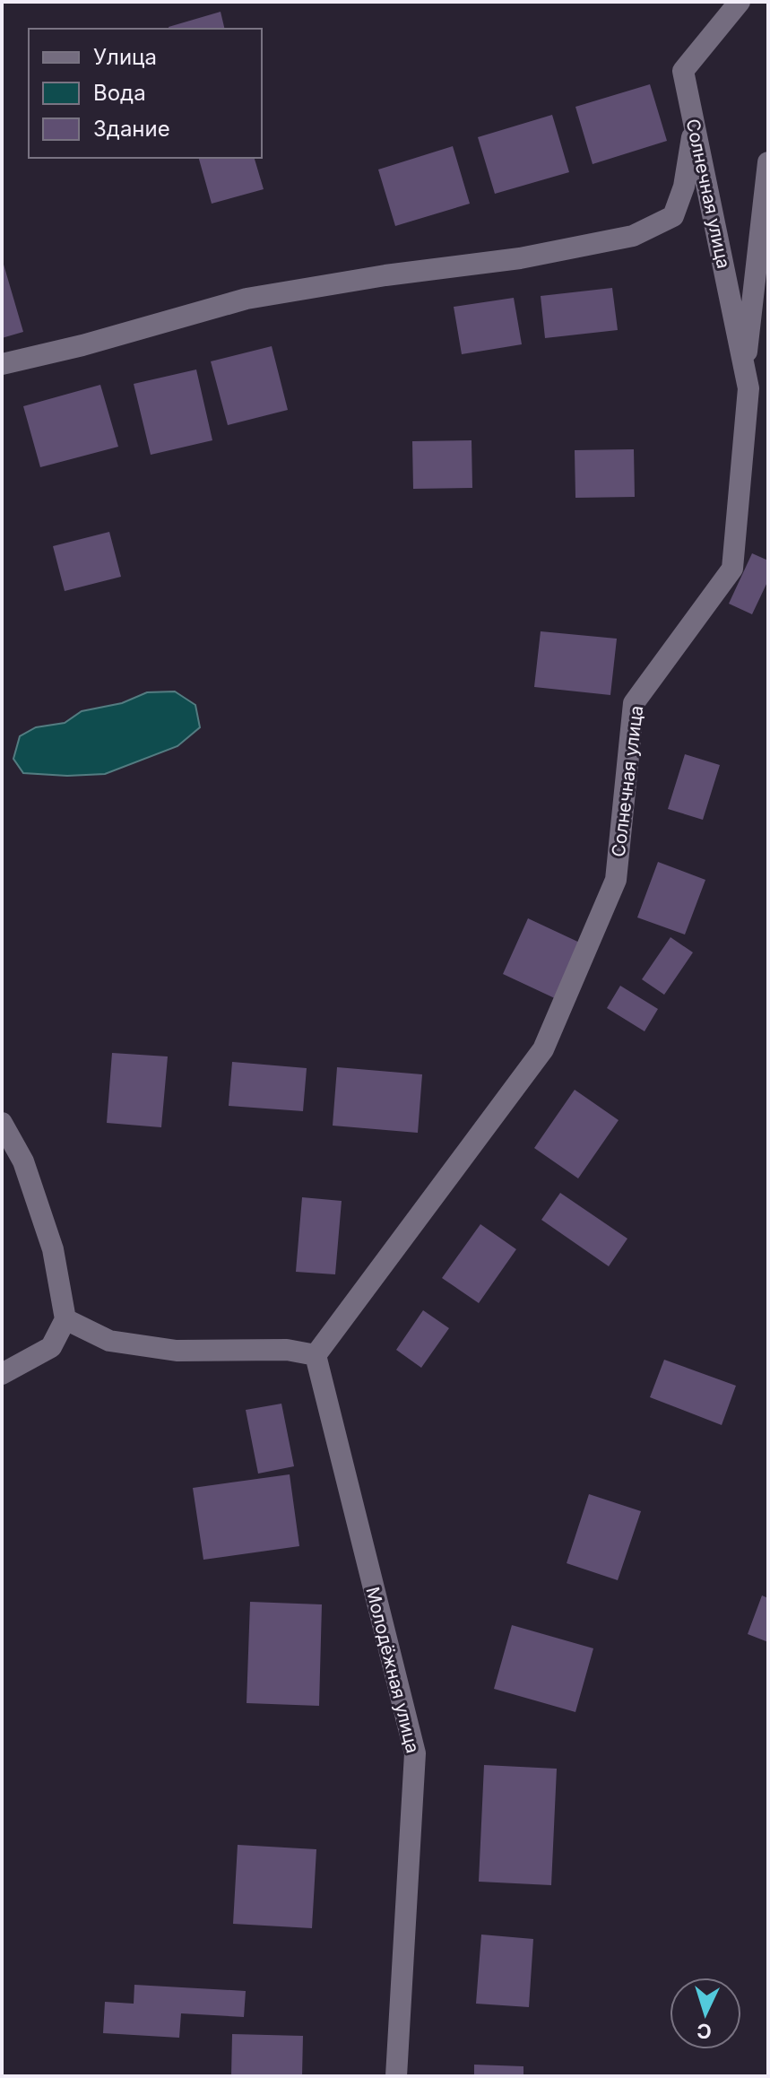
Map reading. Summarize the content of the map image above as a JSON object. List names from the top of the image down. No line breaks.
{"streets":{"street":["Солнечная улица","Молодёжная улица"]},"crossings":[["Солнечная улица","Молодёжная улица"]],"legend":["Улица","Вода","Здание"],"north":"bottom"}
